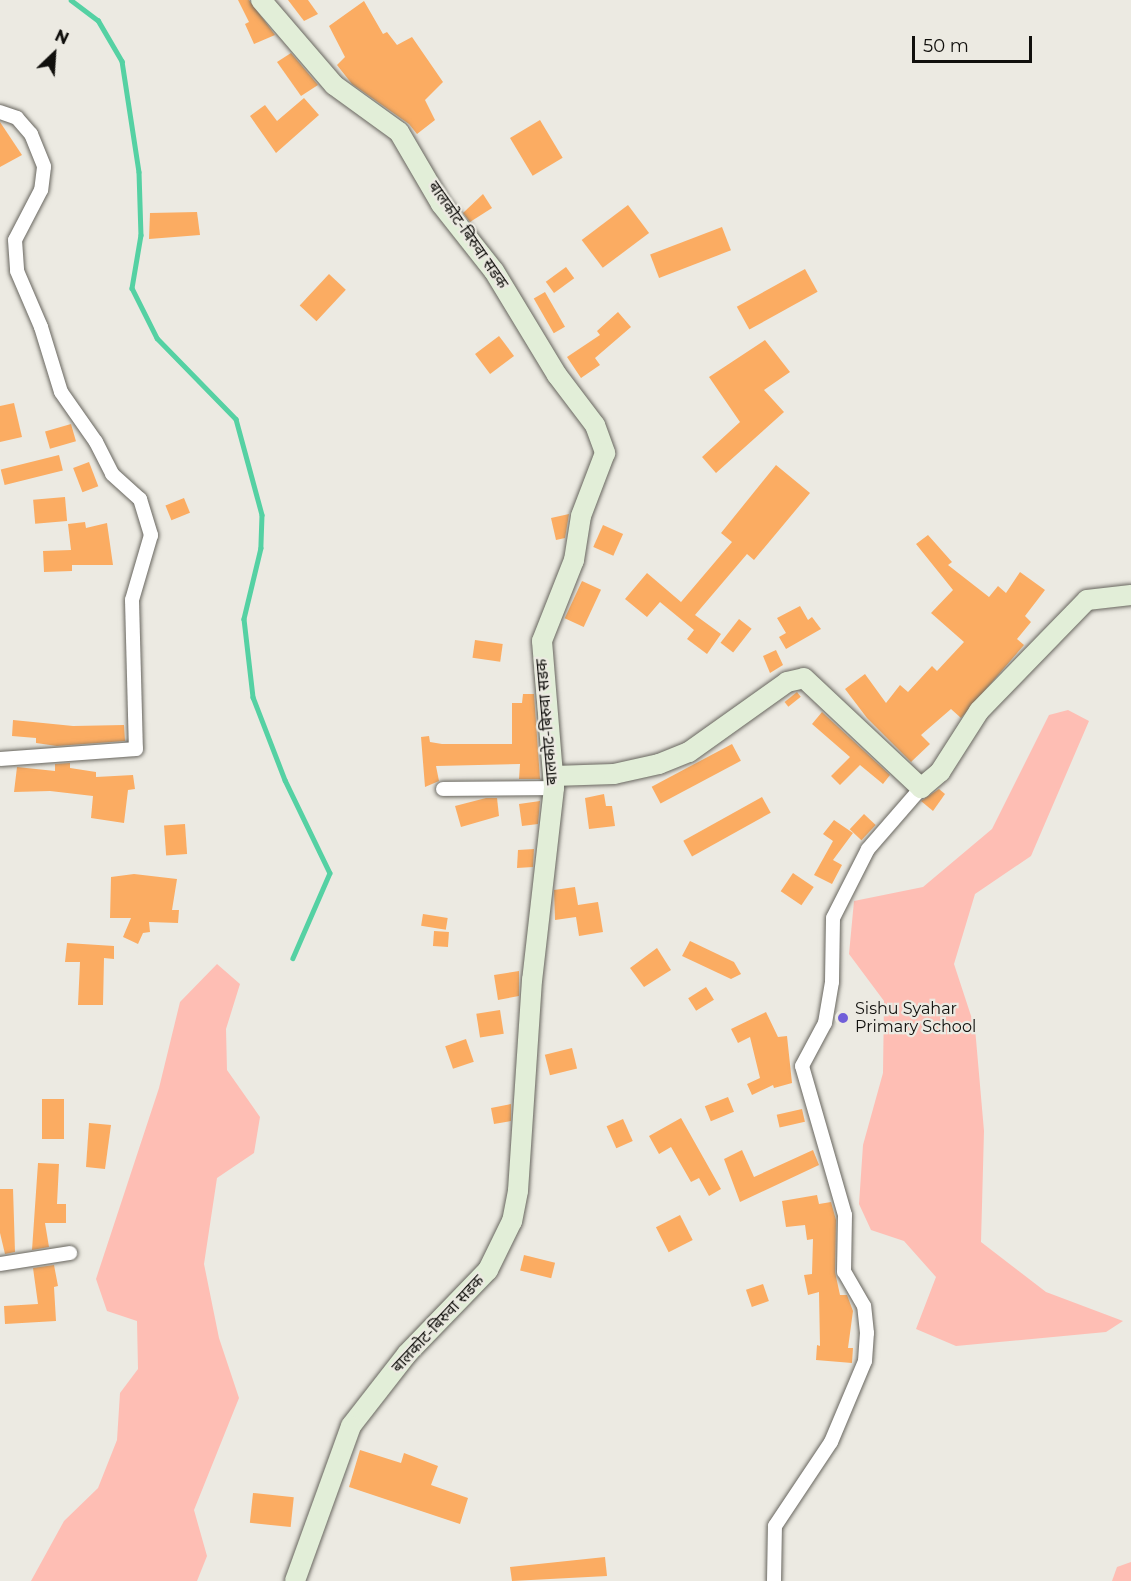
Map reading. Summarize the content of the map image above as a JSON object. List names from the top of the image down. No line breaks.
{"streets":{"main road":["बालकोट-बिरुवा सडक"]},"places":["Sishu Syahar Primary School"],"scale_bar":"50 m","north":"top right"}
